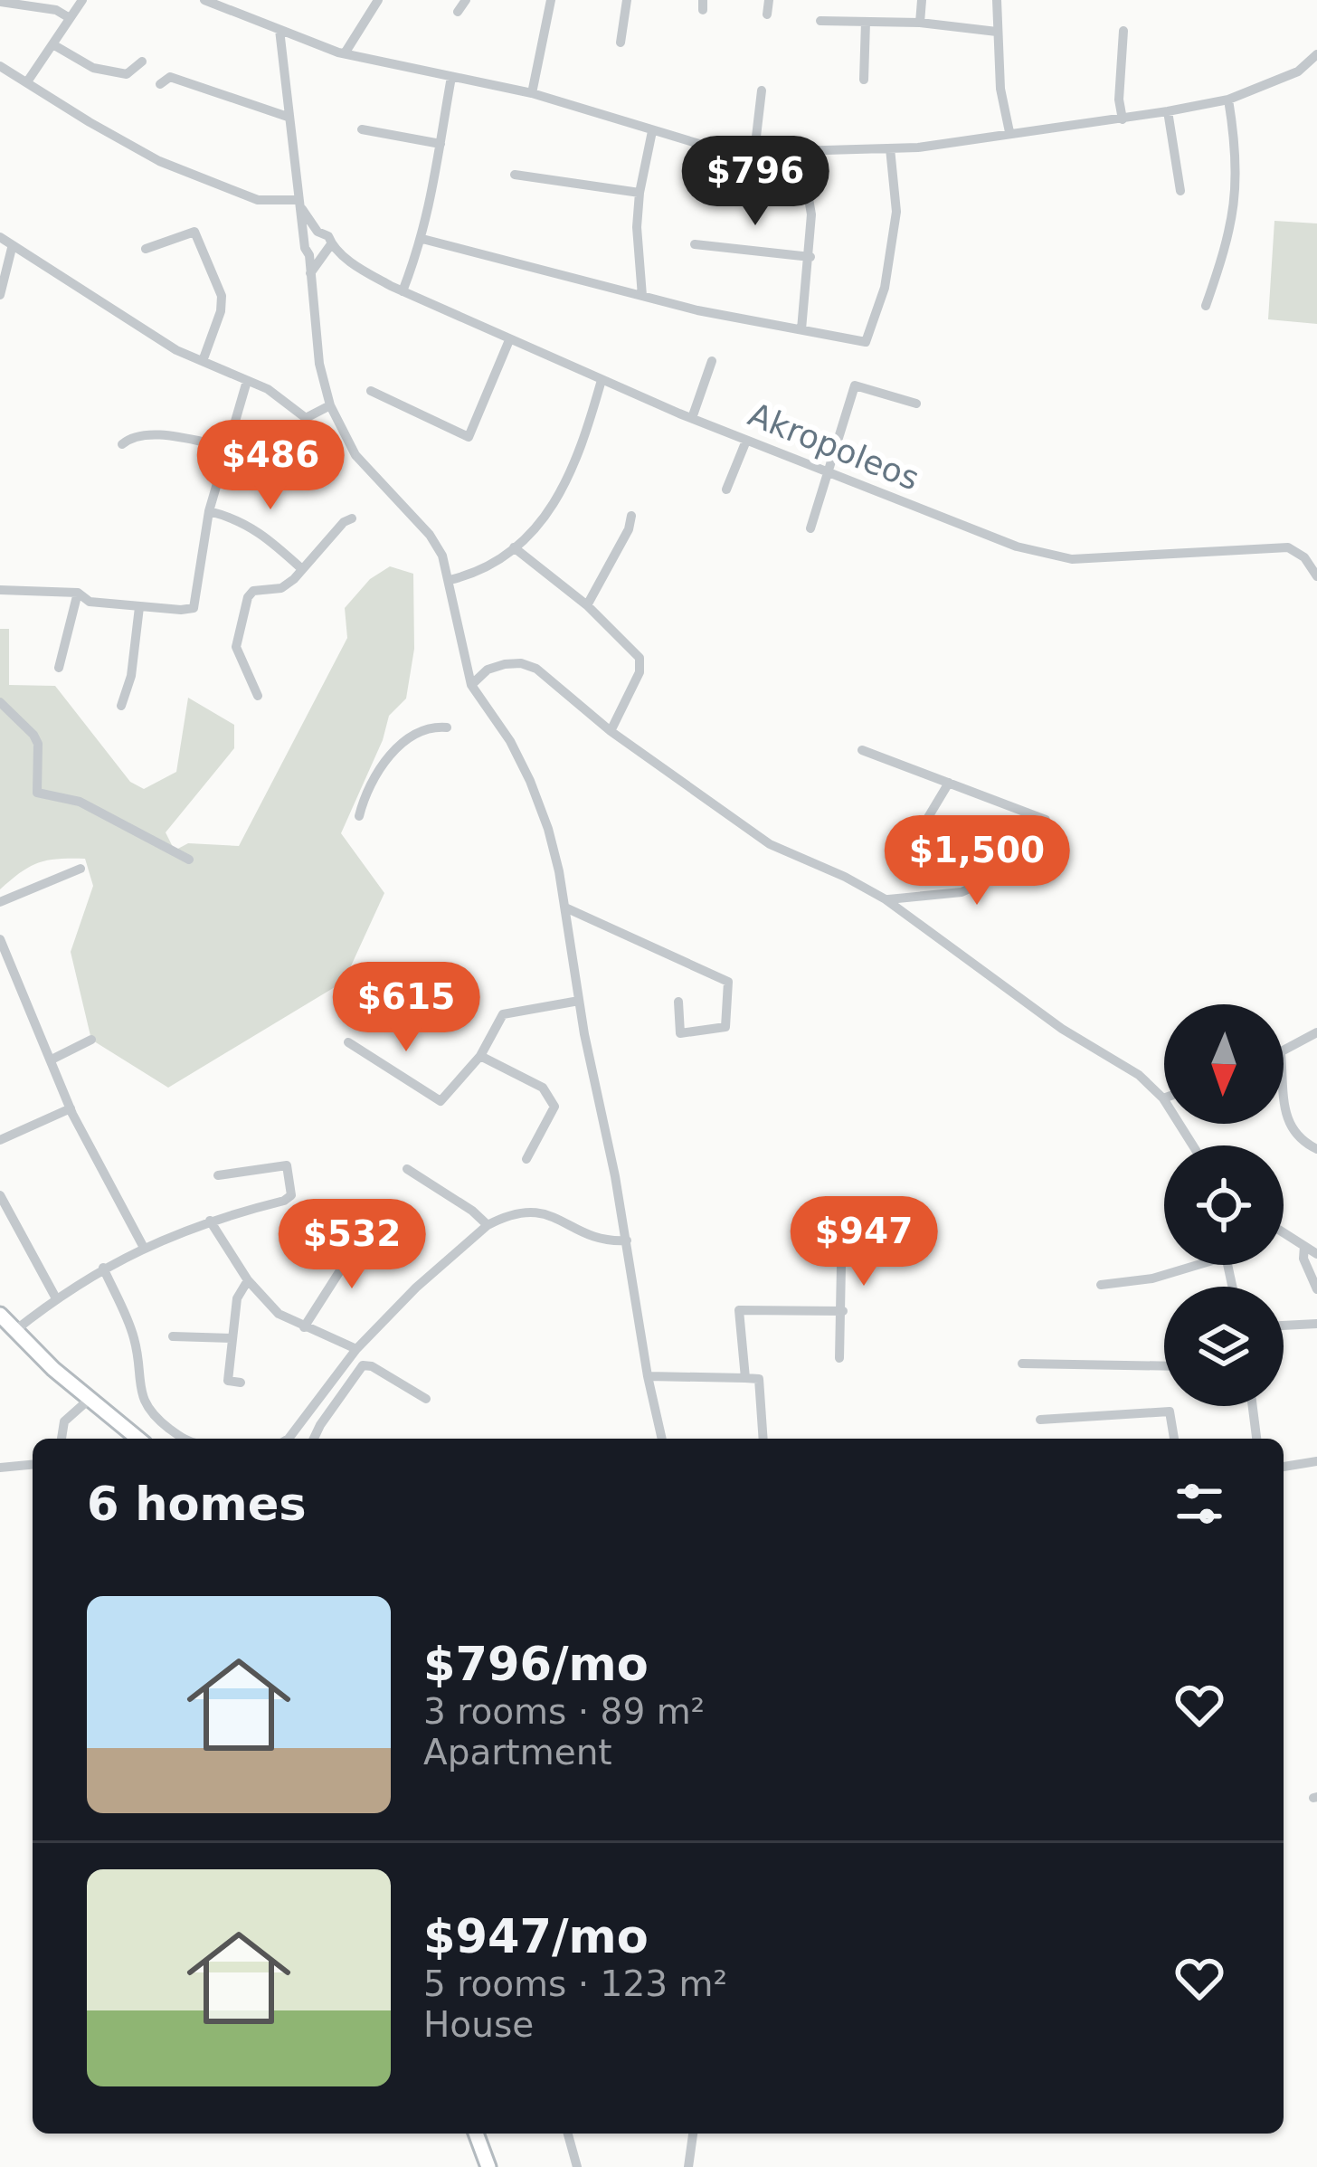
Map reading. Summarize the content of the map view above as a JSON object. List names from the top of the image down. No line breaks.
{"streets":{"street":["Akropoleos"]},"north":"bottom","page":{"price":["$796","$486","$1,500","$615","$947","$532"],"heading":"6 homes","list":[{"name":"$796/mo","note":"3 rooms · 89 m² · Apartment"},{"name":"$947/mo","note":"5 rooms · 123 m² · House"}]}}
